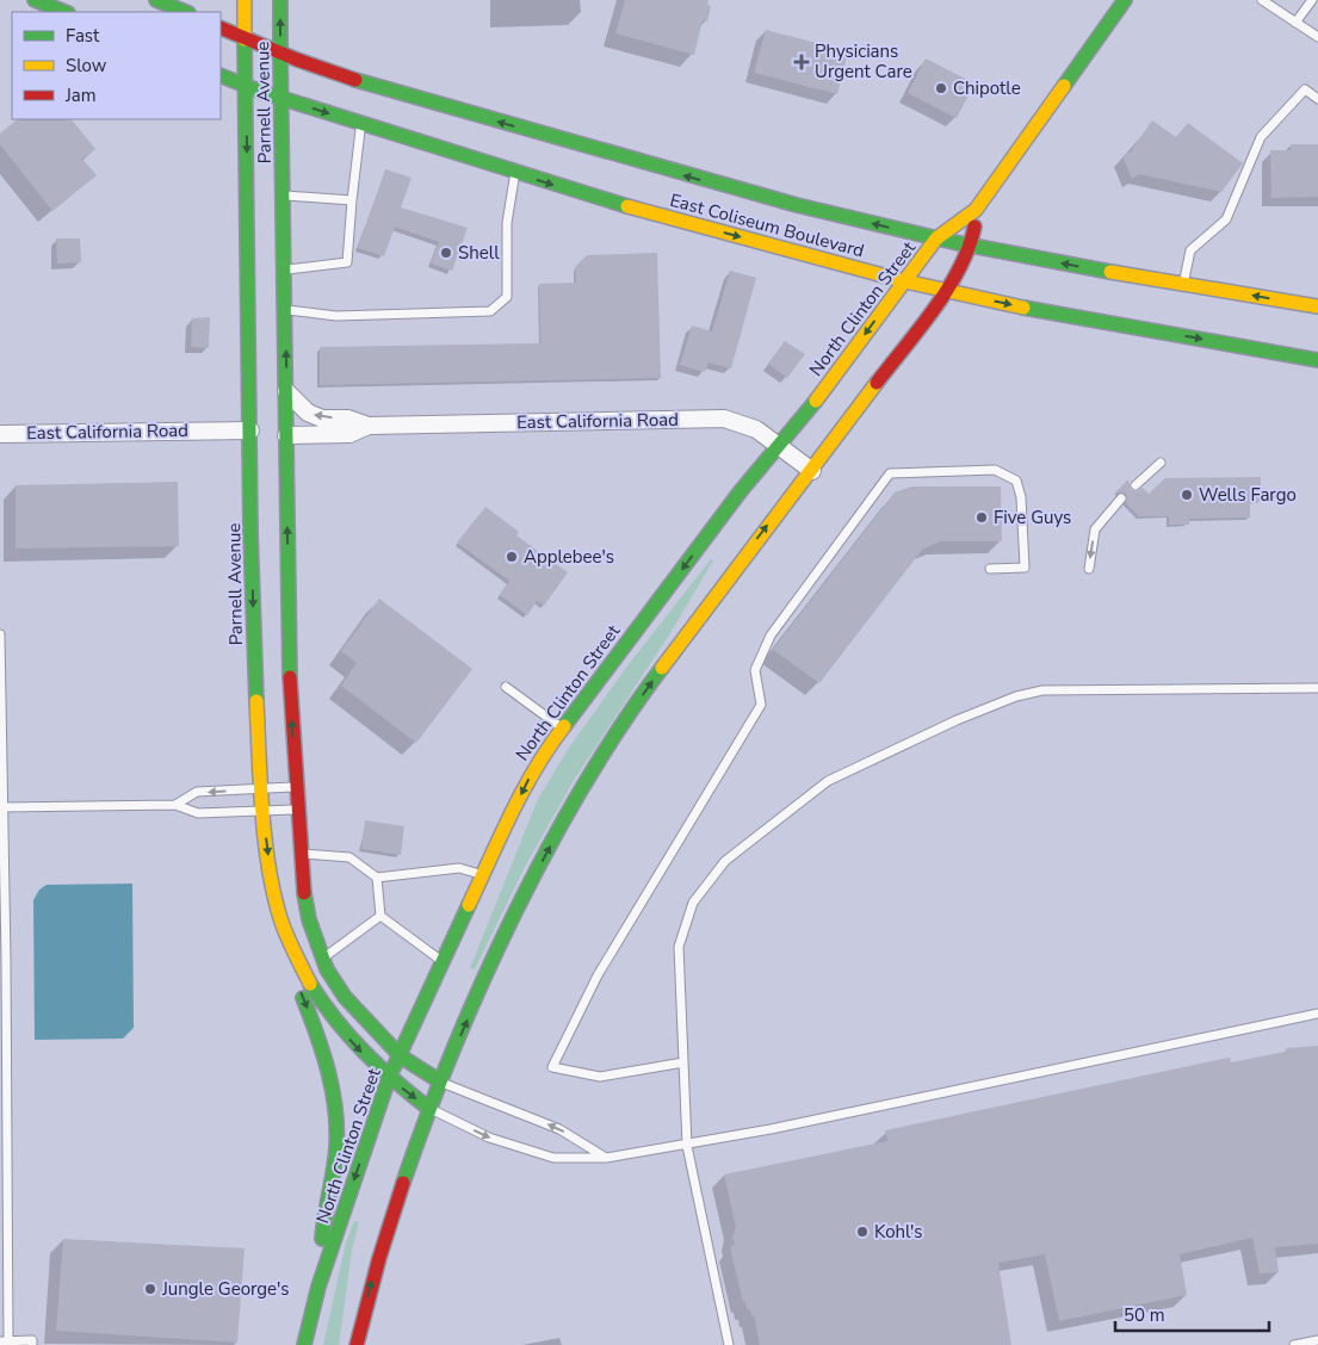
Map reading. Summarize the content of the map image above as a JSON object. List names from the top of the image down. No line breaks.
{"streets":{"main road":["Parnell Avenue","East Coliseum Boulevard","North Clinton Street"],"street":["East California Road"]},"crossings":[["Parnell Avenue","East Coliseum Boulevard"],["Parnell Avenue","North Clinton Street"],["Parnell Avenue","East California Road"],["East Coliseum Boulevard","North Clinton Street"],["North Clinton Street","East California Road"]],"places":{"health":["Physicians Urgent Care"],"other":["Chipotle","Shell","Wells Fargo","Five Guys","Applebee's","Kohl's","Jungle George's"]},"legend":["Fast","Slow","Jam"],"scale_bar":"50 m"}
